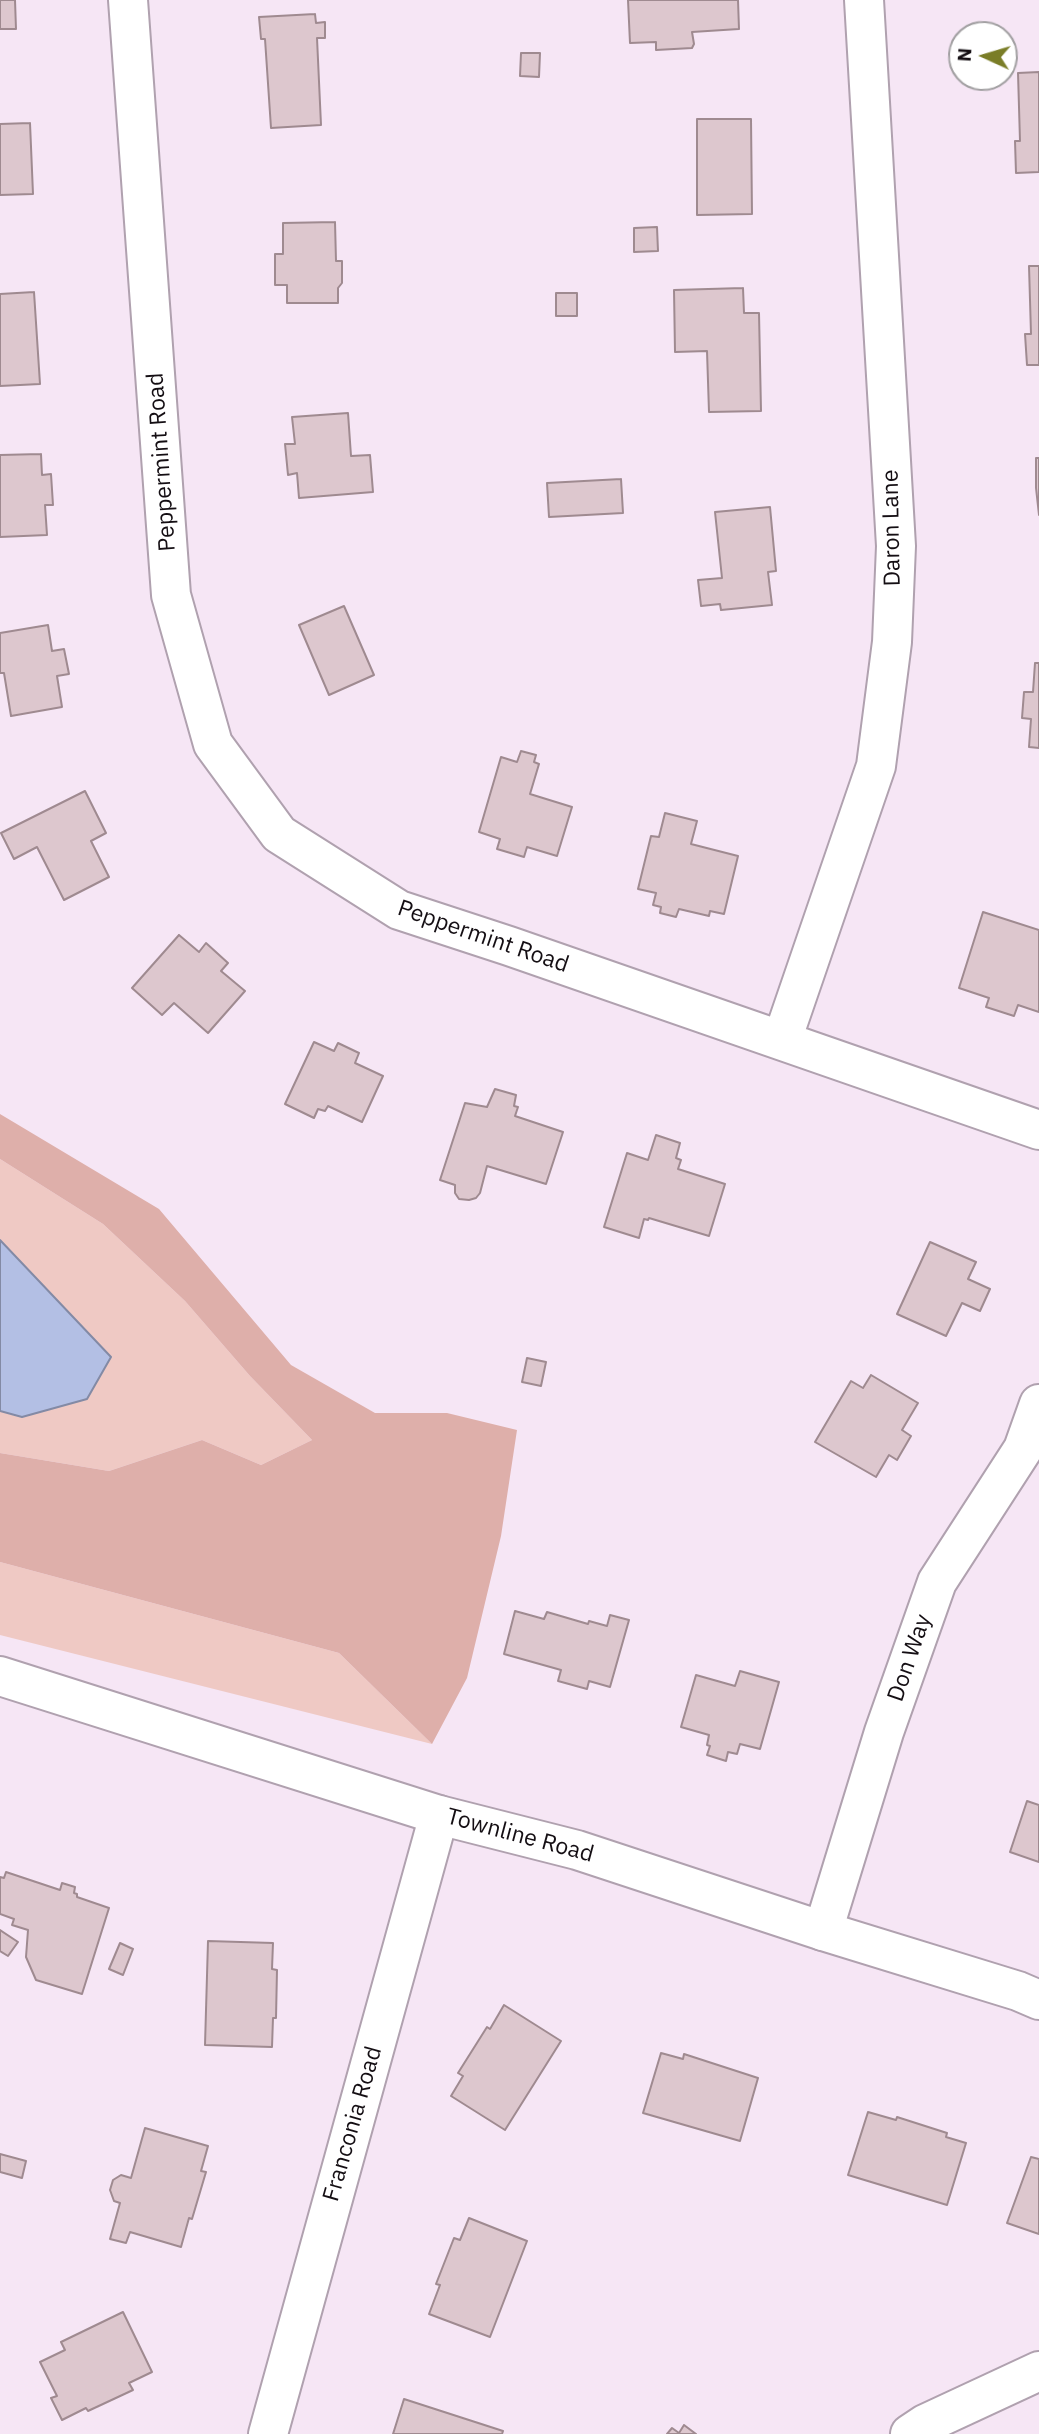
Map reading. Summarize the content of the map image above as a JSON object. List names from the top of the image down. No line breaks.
{"streets":{"street":["Peppermint Road","Daron Lane","Don Way","Townline Road","Franconia Road"]},"crossings":[["Peppermint Road","Daron Lane"],["Don Way","Townline Road"],["Townline Road","Franconia Road"]],"north":"left"}
